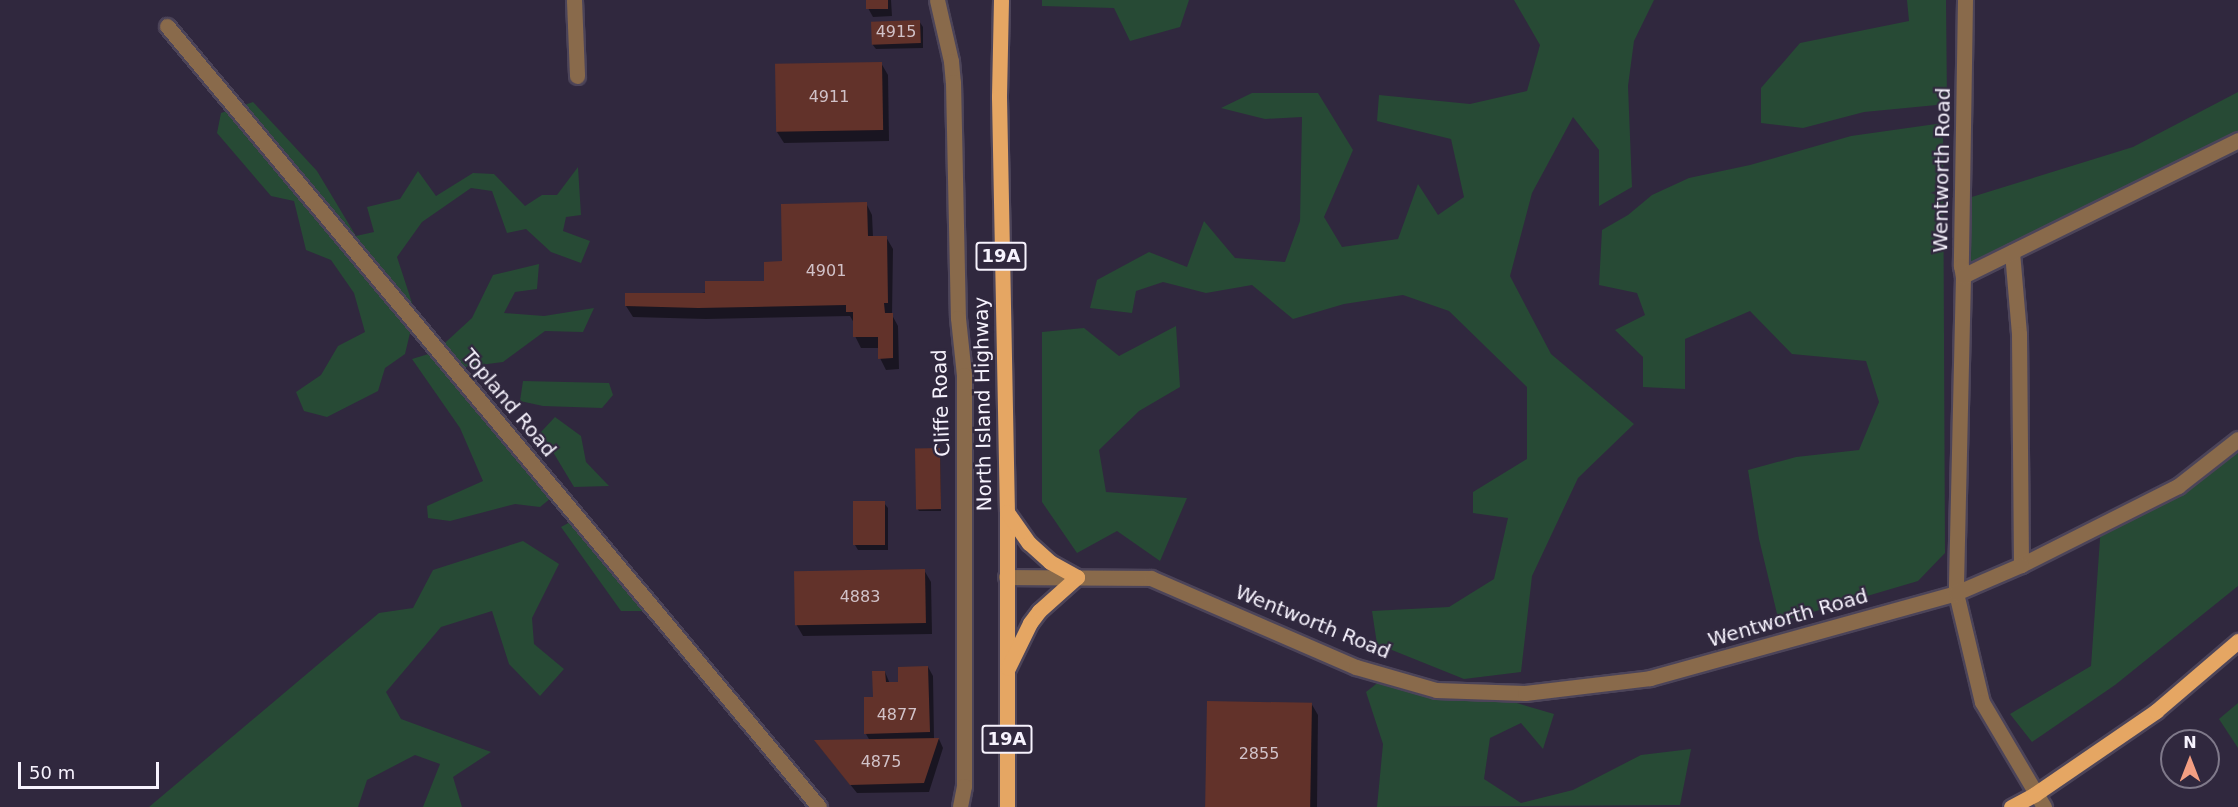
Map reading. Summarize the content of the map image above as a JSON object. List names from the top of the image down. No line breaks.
{"streets":{"main road":["19A","North Island Highway"],"street":["Wentworth Road","Topland Road","Cliffe Road"]},"crossings":[["Wentworth Road","North Island Highway"]],"house_numbers":["4915","4911","4901","4883","4877","2855","4875"],"scale_bar":"50 m","north":"top"}
